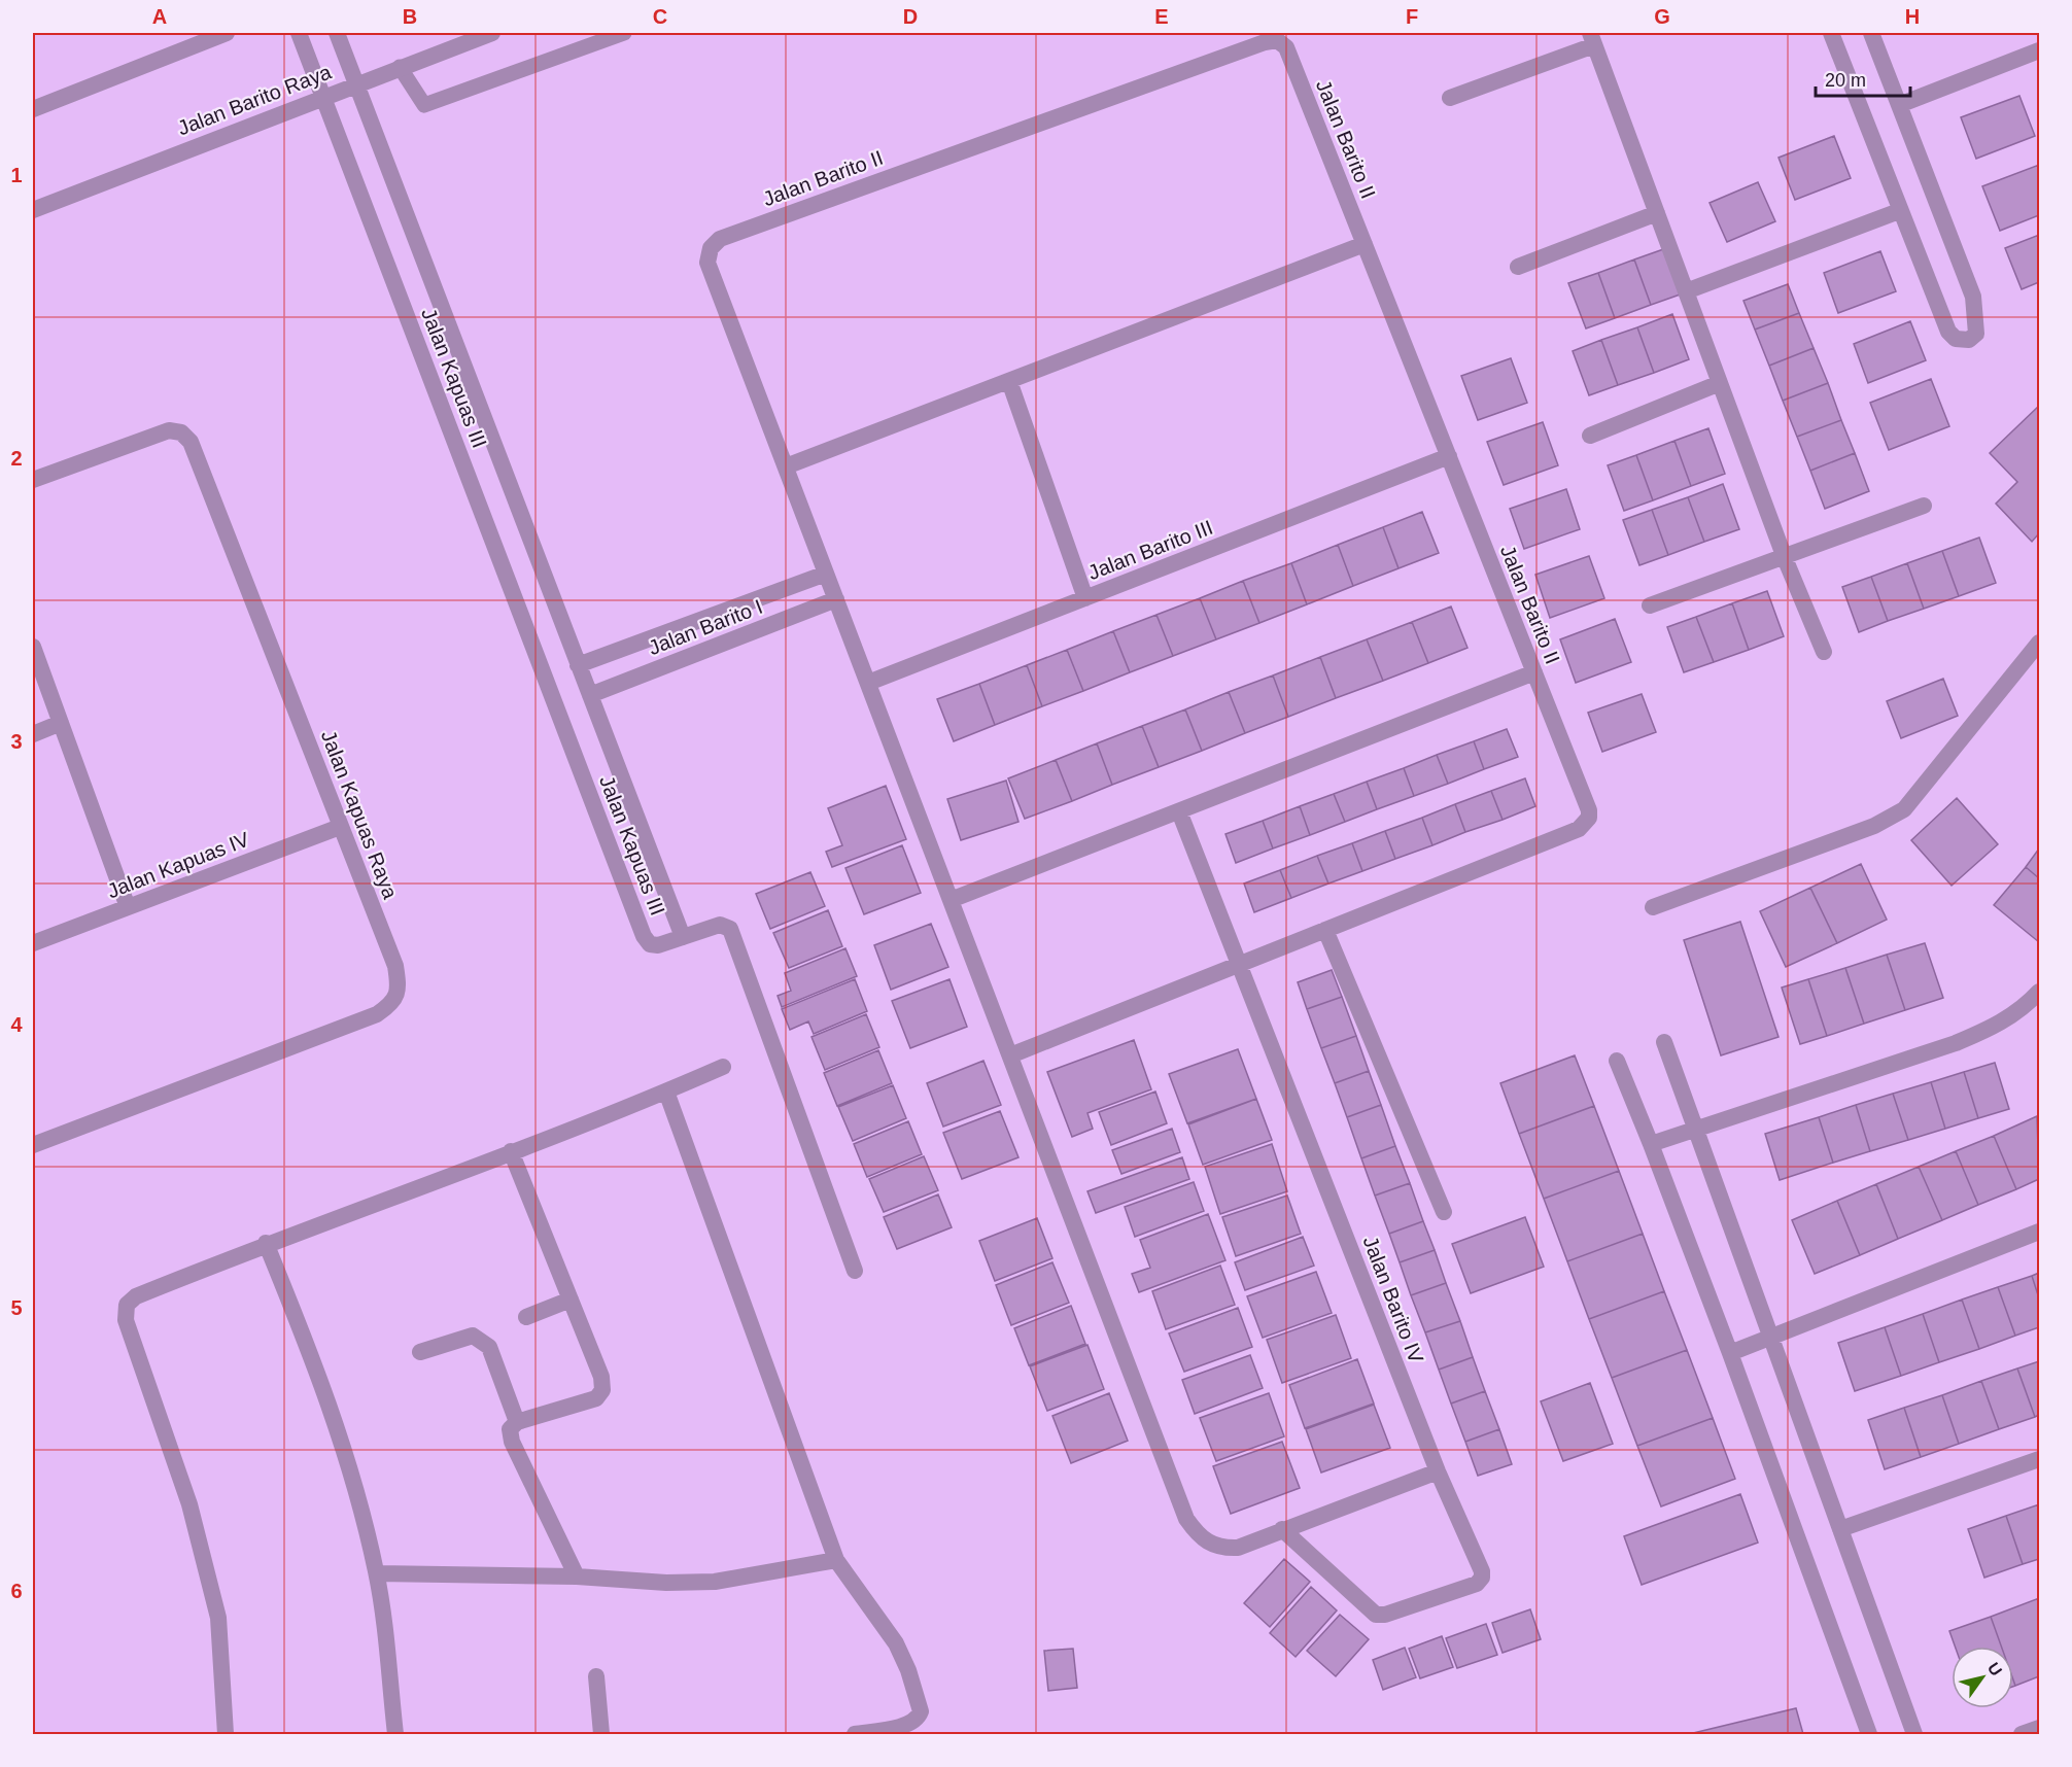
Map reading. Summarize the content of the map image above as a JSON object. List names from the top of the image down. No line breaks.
{"streets":{"street":["Jalan Barito Raya","Jalan Barito II","Jalan Kapuas III","Jalan Barito III","Jalan Barito I","Jalan Kapuas Raya","Jalan Kapuas IV","Jalan Barito IV"]},"crossings":[["Jalan Barito Raya","Jalan Kapuas III"],["Jalan Barito II","Jalan Barito III"],["Jalan Kapuas III","Jalan Barito I"],["Jalan Kapuas Raya","Jalan Kapuas IV"]],"scale_bar":"20 m","north":"top right","grid":{"columns":["A","B","C","D","E","F","G","H"],"rows":["1","2","3","4","5","6"]}}
